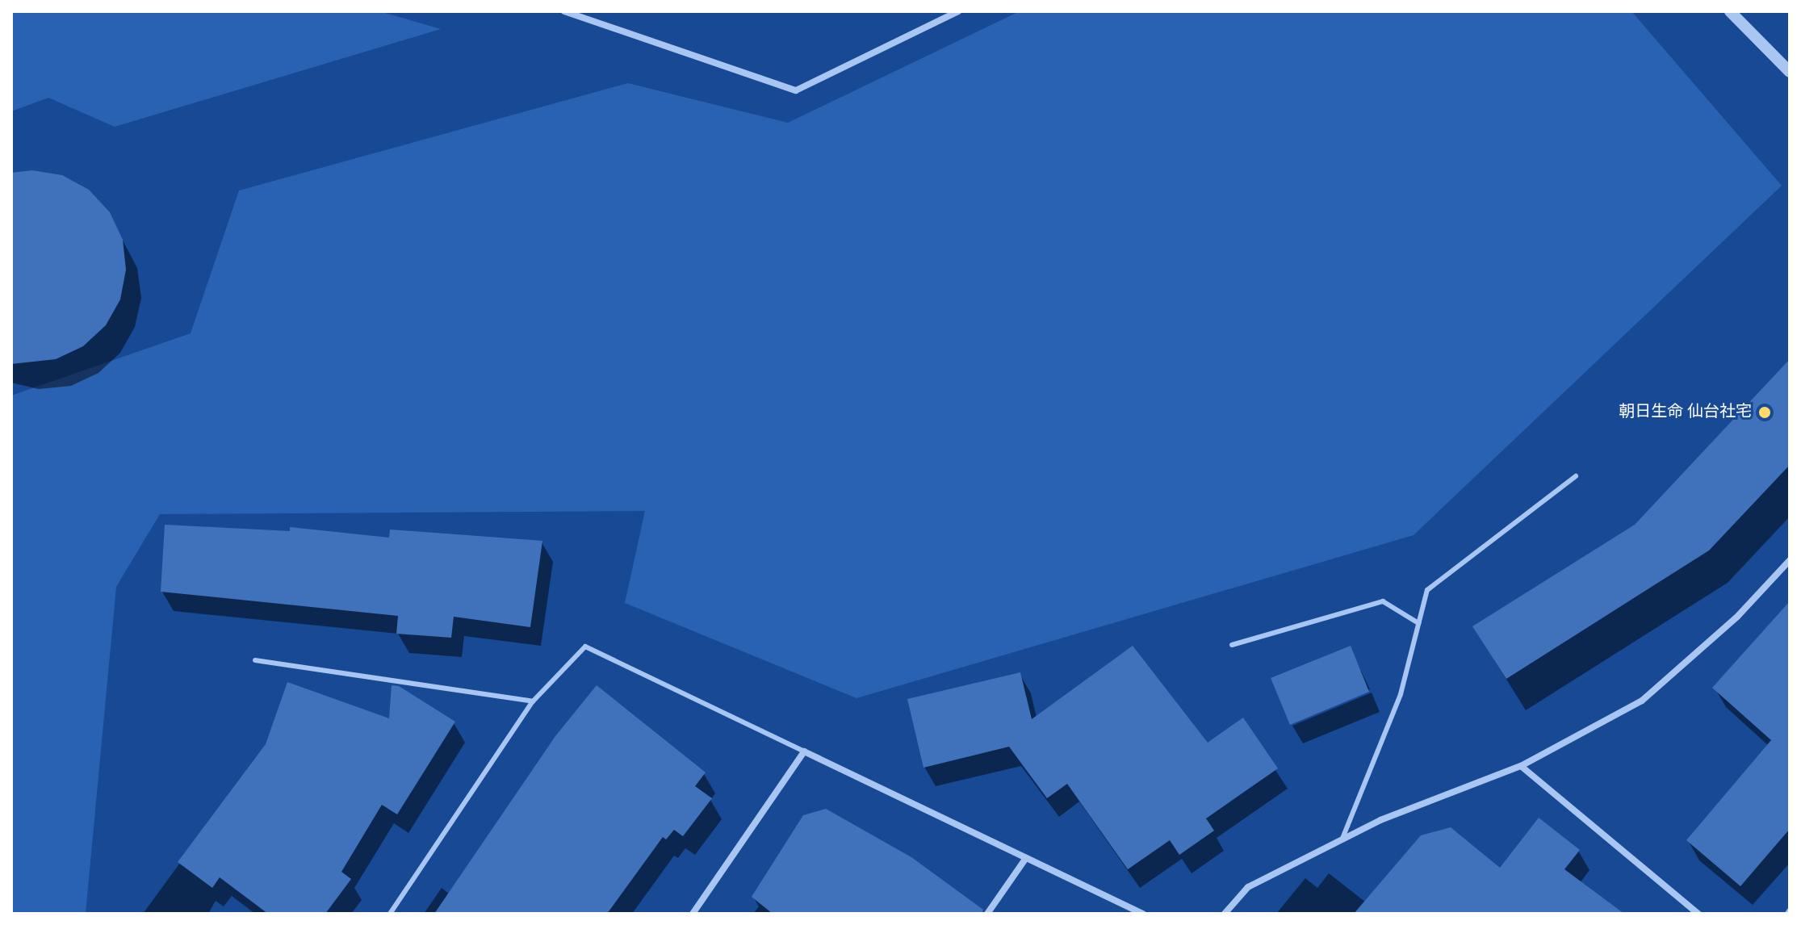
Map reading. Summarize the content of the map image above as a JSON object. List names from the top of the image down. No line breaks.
{"places":["朝日生命 仙台社宅"]}
